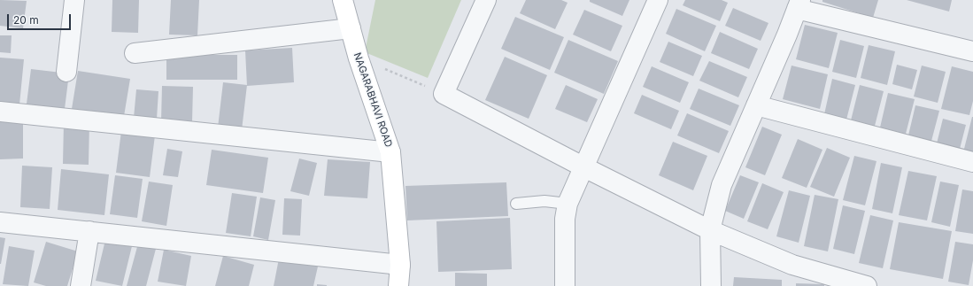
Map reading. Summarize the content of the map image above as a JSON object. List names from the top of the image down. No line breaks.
{"streets":{"main road":["NAGARABHAVI ROAD"]},"scale_bar":"20 m"}
